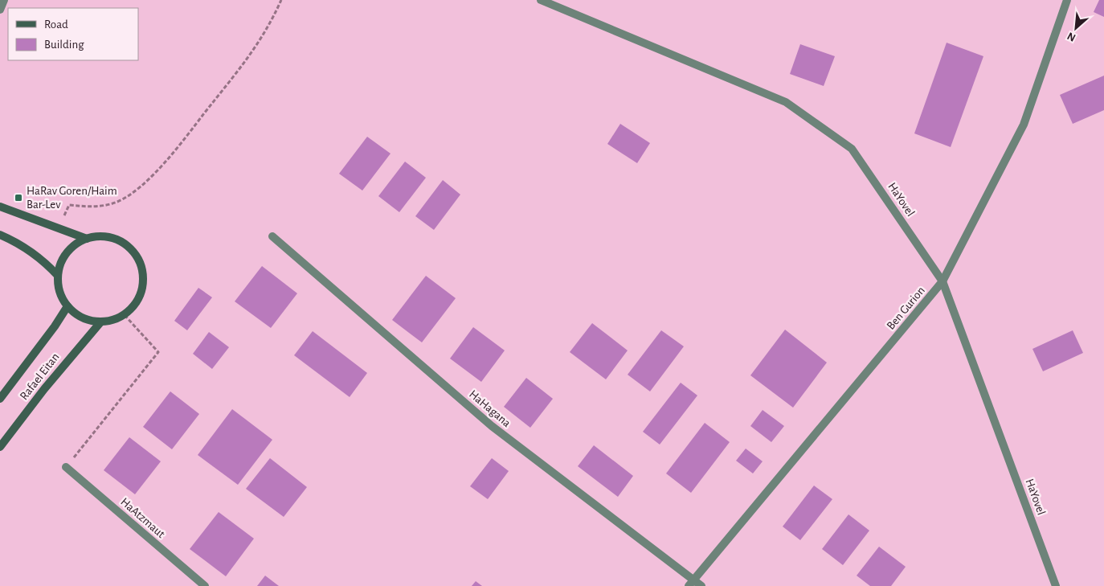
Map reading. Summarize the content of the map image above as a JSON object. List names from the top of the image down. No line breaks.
{"streets":{"main road":["Rafael Eitan"],"street":["HaYovel","Ben Gurion","HaHagana","HaAtzmaut"]},"crossings":[["HaYovel","Ben Gurion"],["Ben Gurion","HaHagana"]],"places":{"transit":["HaRav Goren/Haim Bar-Lev"]},"legend":["Road","Building"],"north":"bottom left"}
